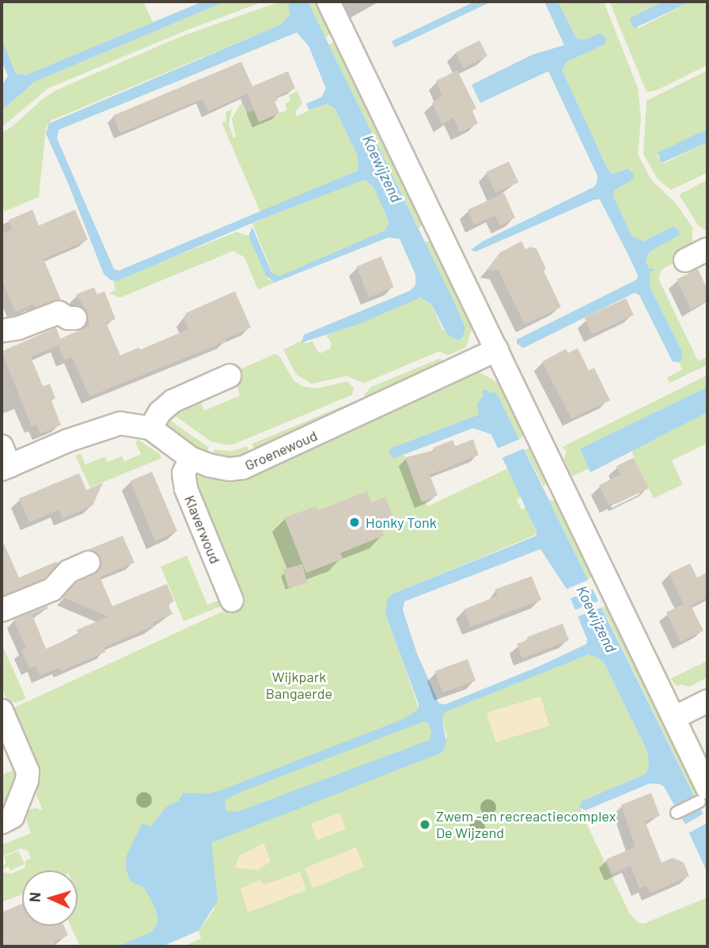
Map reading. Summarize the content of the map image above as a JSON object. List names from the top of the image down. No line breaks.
{"streets":{"street":["Groenewoud","Klaverwoud"]},"crossings":[["Groenewoud","Klaverwoud"]],"water":["Koewijzend"],"parks":["Wijkpark Bangaerde"],"places":["Honky Tonk","Zwem -en recreactiecomplex De Wijzend"],"north":"left"}
